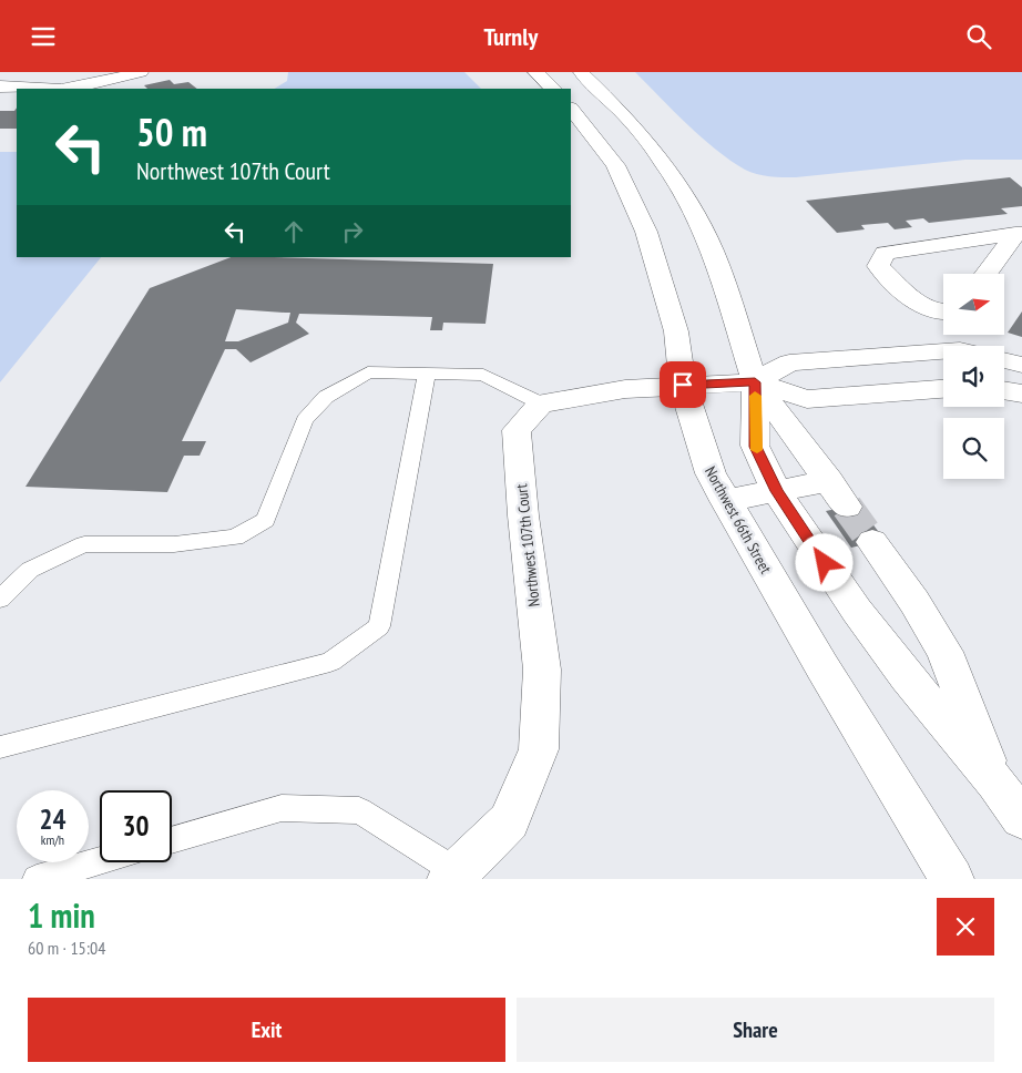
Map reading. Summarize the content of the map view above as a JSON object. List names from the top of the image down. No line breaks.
{"streets":{"street":["Northwest 66th Street","Northwest 107th Court"]},"north":"right","page":{"header":"Turnly","turn":["50 m","Northwest 107th Court"],"speed":"24 km/h","limit":"30","heading":["1 min","60 m · 15:04"],"buttons":["Exit","Share"]}}
